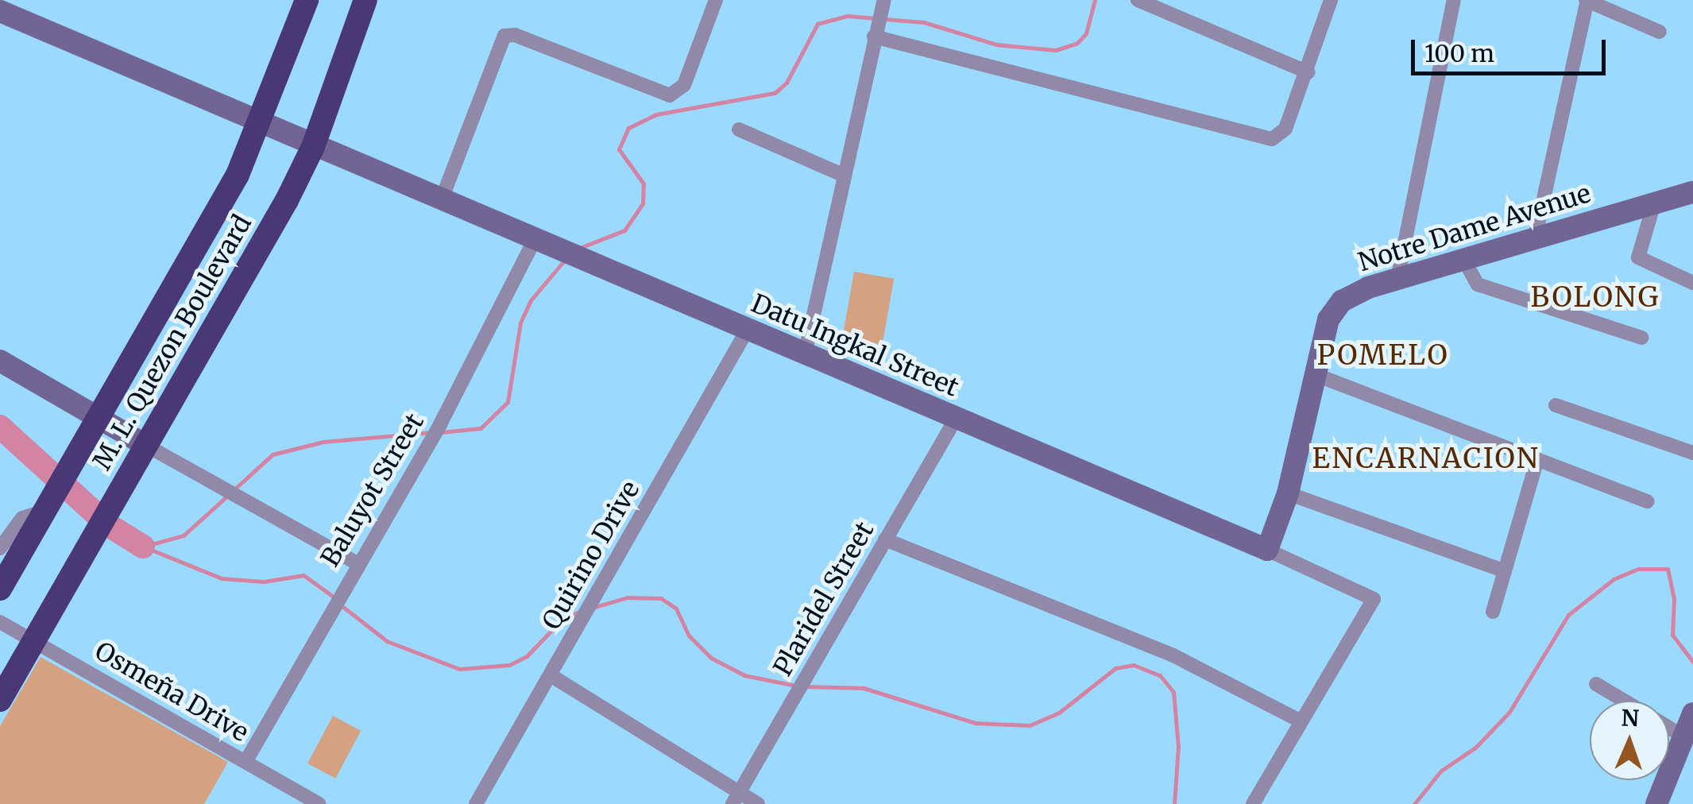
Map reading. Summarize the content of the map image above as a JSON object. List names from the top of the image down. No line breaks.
{"streets":{"highway":["M. L. Quezon Boulevard"],"street":["Notre Dame Avenue","Datu Ingkal Street","Baluyot Street","Quirino Drive","Plaridel Street","Osmeña Drive"]},"crossings":[["Notre Dame Avenue","Datu Ingkal Street"],["M. L. Quezon Boulevard","Datu Ingkal Street"],["M. L. Quezon Boulevard","Osmeña Drive"],["Datu Ingkal Street","Baluyot Street"],["Datu Ingkal Street","Quirino Drive"],["Datu Ingkal Street","Plaridel Street"],["Baluyot Street","Osmeña Drive"]],"districts":["BOLONG","POMELO","ENCARNACION"],"scale_bar":"100 m","north":"top"}
